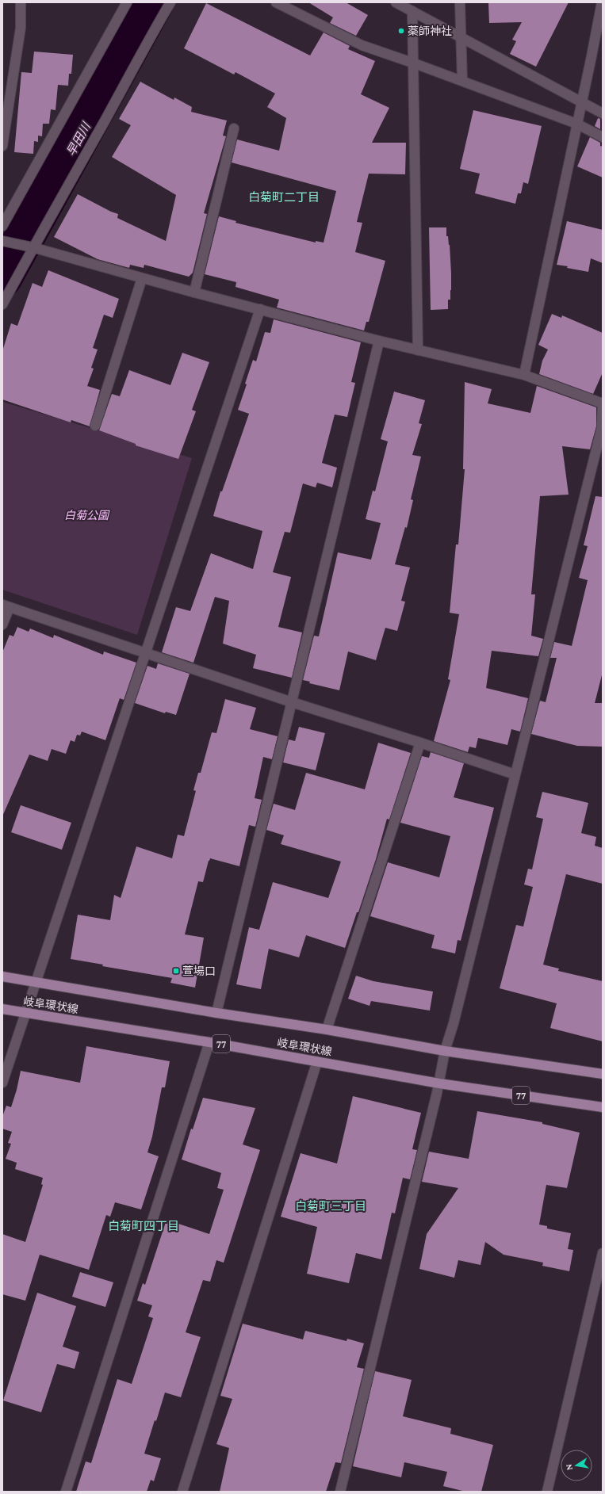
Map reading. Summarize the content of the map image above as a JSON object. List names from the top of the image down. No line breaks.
{"streets":{"main road":["岐阜環状線","77"]},"districts":["白菊町二丁目","白菊町三丁目","白菊町四丁目"],"water":["早田川"],"parks":["白菊公園"],"places":{"other":["薬師神社"],"transit":["萱場口"]},"north":"left"}
